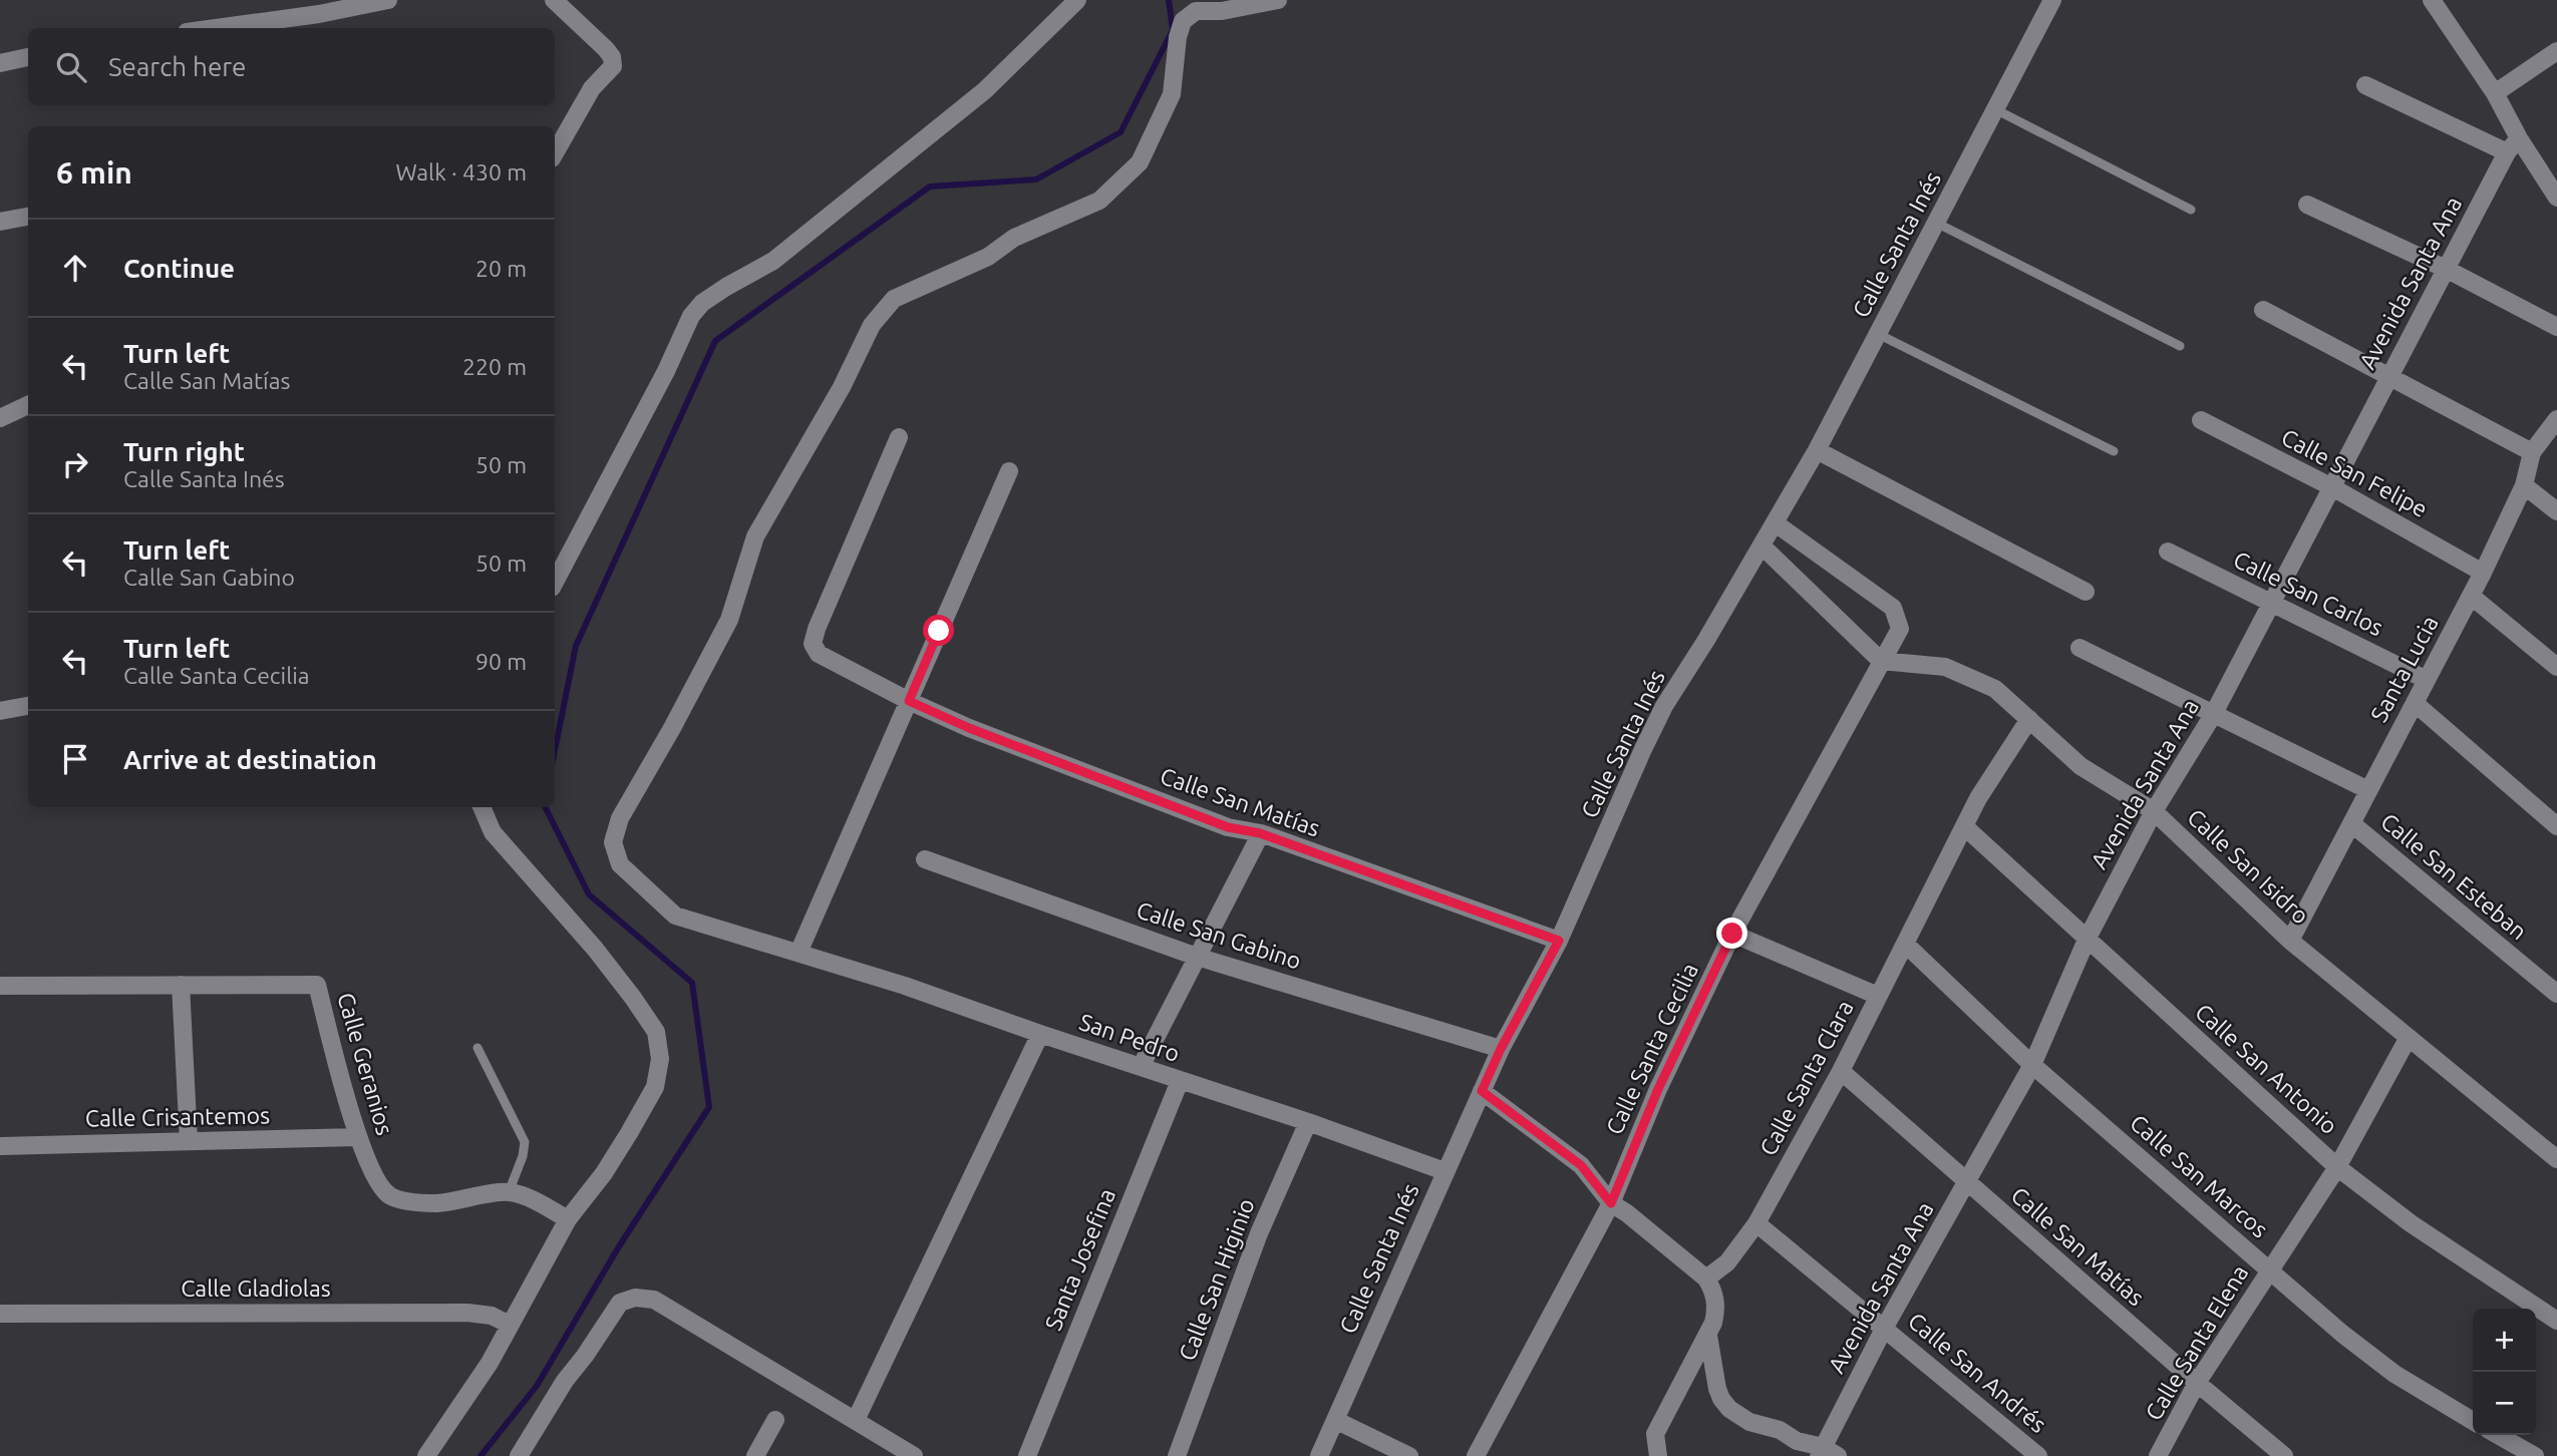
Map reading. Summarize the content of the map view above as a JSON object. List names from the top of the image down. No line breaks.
{"streets":{"street":["Calle Santa Inés","Avenida Santa Ana","Calle San Felipe","Calle San Carlos","Santa Lucia","Calle San Matías","Calle San Isidro","Calle San Esteban","Calle San Gabino","San Pedro","Calle Santa Cecilia","Calle Geranios","Calle San Antonio","Calle Santa Clara","Calle Crisantemos","Calle San Marcos","Santa Josefina","Calle San Higinio","Calle Gladiolas","Calle Santa Elena","Calle San Andrés"]},"crossings":[["Calle Santa Inés","Calle San Matías"],["Calle Santa Inés","Calle San Gabino"],["Calle Santa Inés","San Pedro"],["Calle Santa Inés","Calle Santa Cecilia"],["Avenida Santa Ana","Calle San Felipe"],["Avenida Santa Ana","Calle San Carlos"],["Avenida Santa Ana","Calle San Matías"],["Avenida Santa Ana","Calle San Isidro"],["Avenida Santa Ana","Calle San Esteban"],["Avenida Santa Ana","Calle San Antonio"],["Avenida Santa Ana","Calle San Marcos"],["Avenida Santa Ana","Calle San Andrés"],["Calle San Felipe","Santa Lucia"],["Calle San Carlos","Santa Lucia"],["Santa Lucia","Calle San Isidro"],["Santa Lucia","Calle San Esteban"],["Calle San Matías","Calle Santa Clara"],["Calle San Matías","Calle Santa Elena"],["Calle San Isidro","Calle Santa Cecilia"],["Calle San Isidro","Calle Santa Clara"],["Calle San Isidro","Calle Santa Elena"],["San Pedro","Santa Josefina"],["San Pedro","Calle San Higinio"],["Calle Geranios","Calle Crisantemos"],["Calle San Antonio","Calle Santa Clara"],["Calle San Antonio","Calle Santa Elena"],["Calle Santa Clara","Calle San Marcos"],["Calle San Marcos","Calle Santa Elena"]],"page":{"search":"Search here","heading":["6 min","Walk · 430 m"],"list":[["Continue","20 m"],["Turn left","Calle San Matías","220 m"],["Turn right","Calle Santa Inés","50 m"],["Turn left","Calle San Gabino","50 m"],["Turn left","Calle Santa Cecilia","90 m"],"Arrive at destination"],"map_buttons":["+","−"]}}
